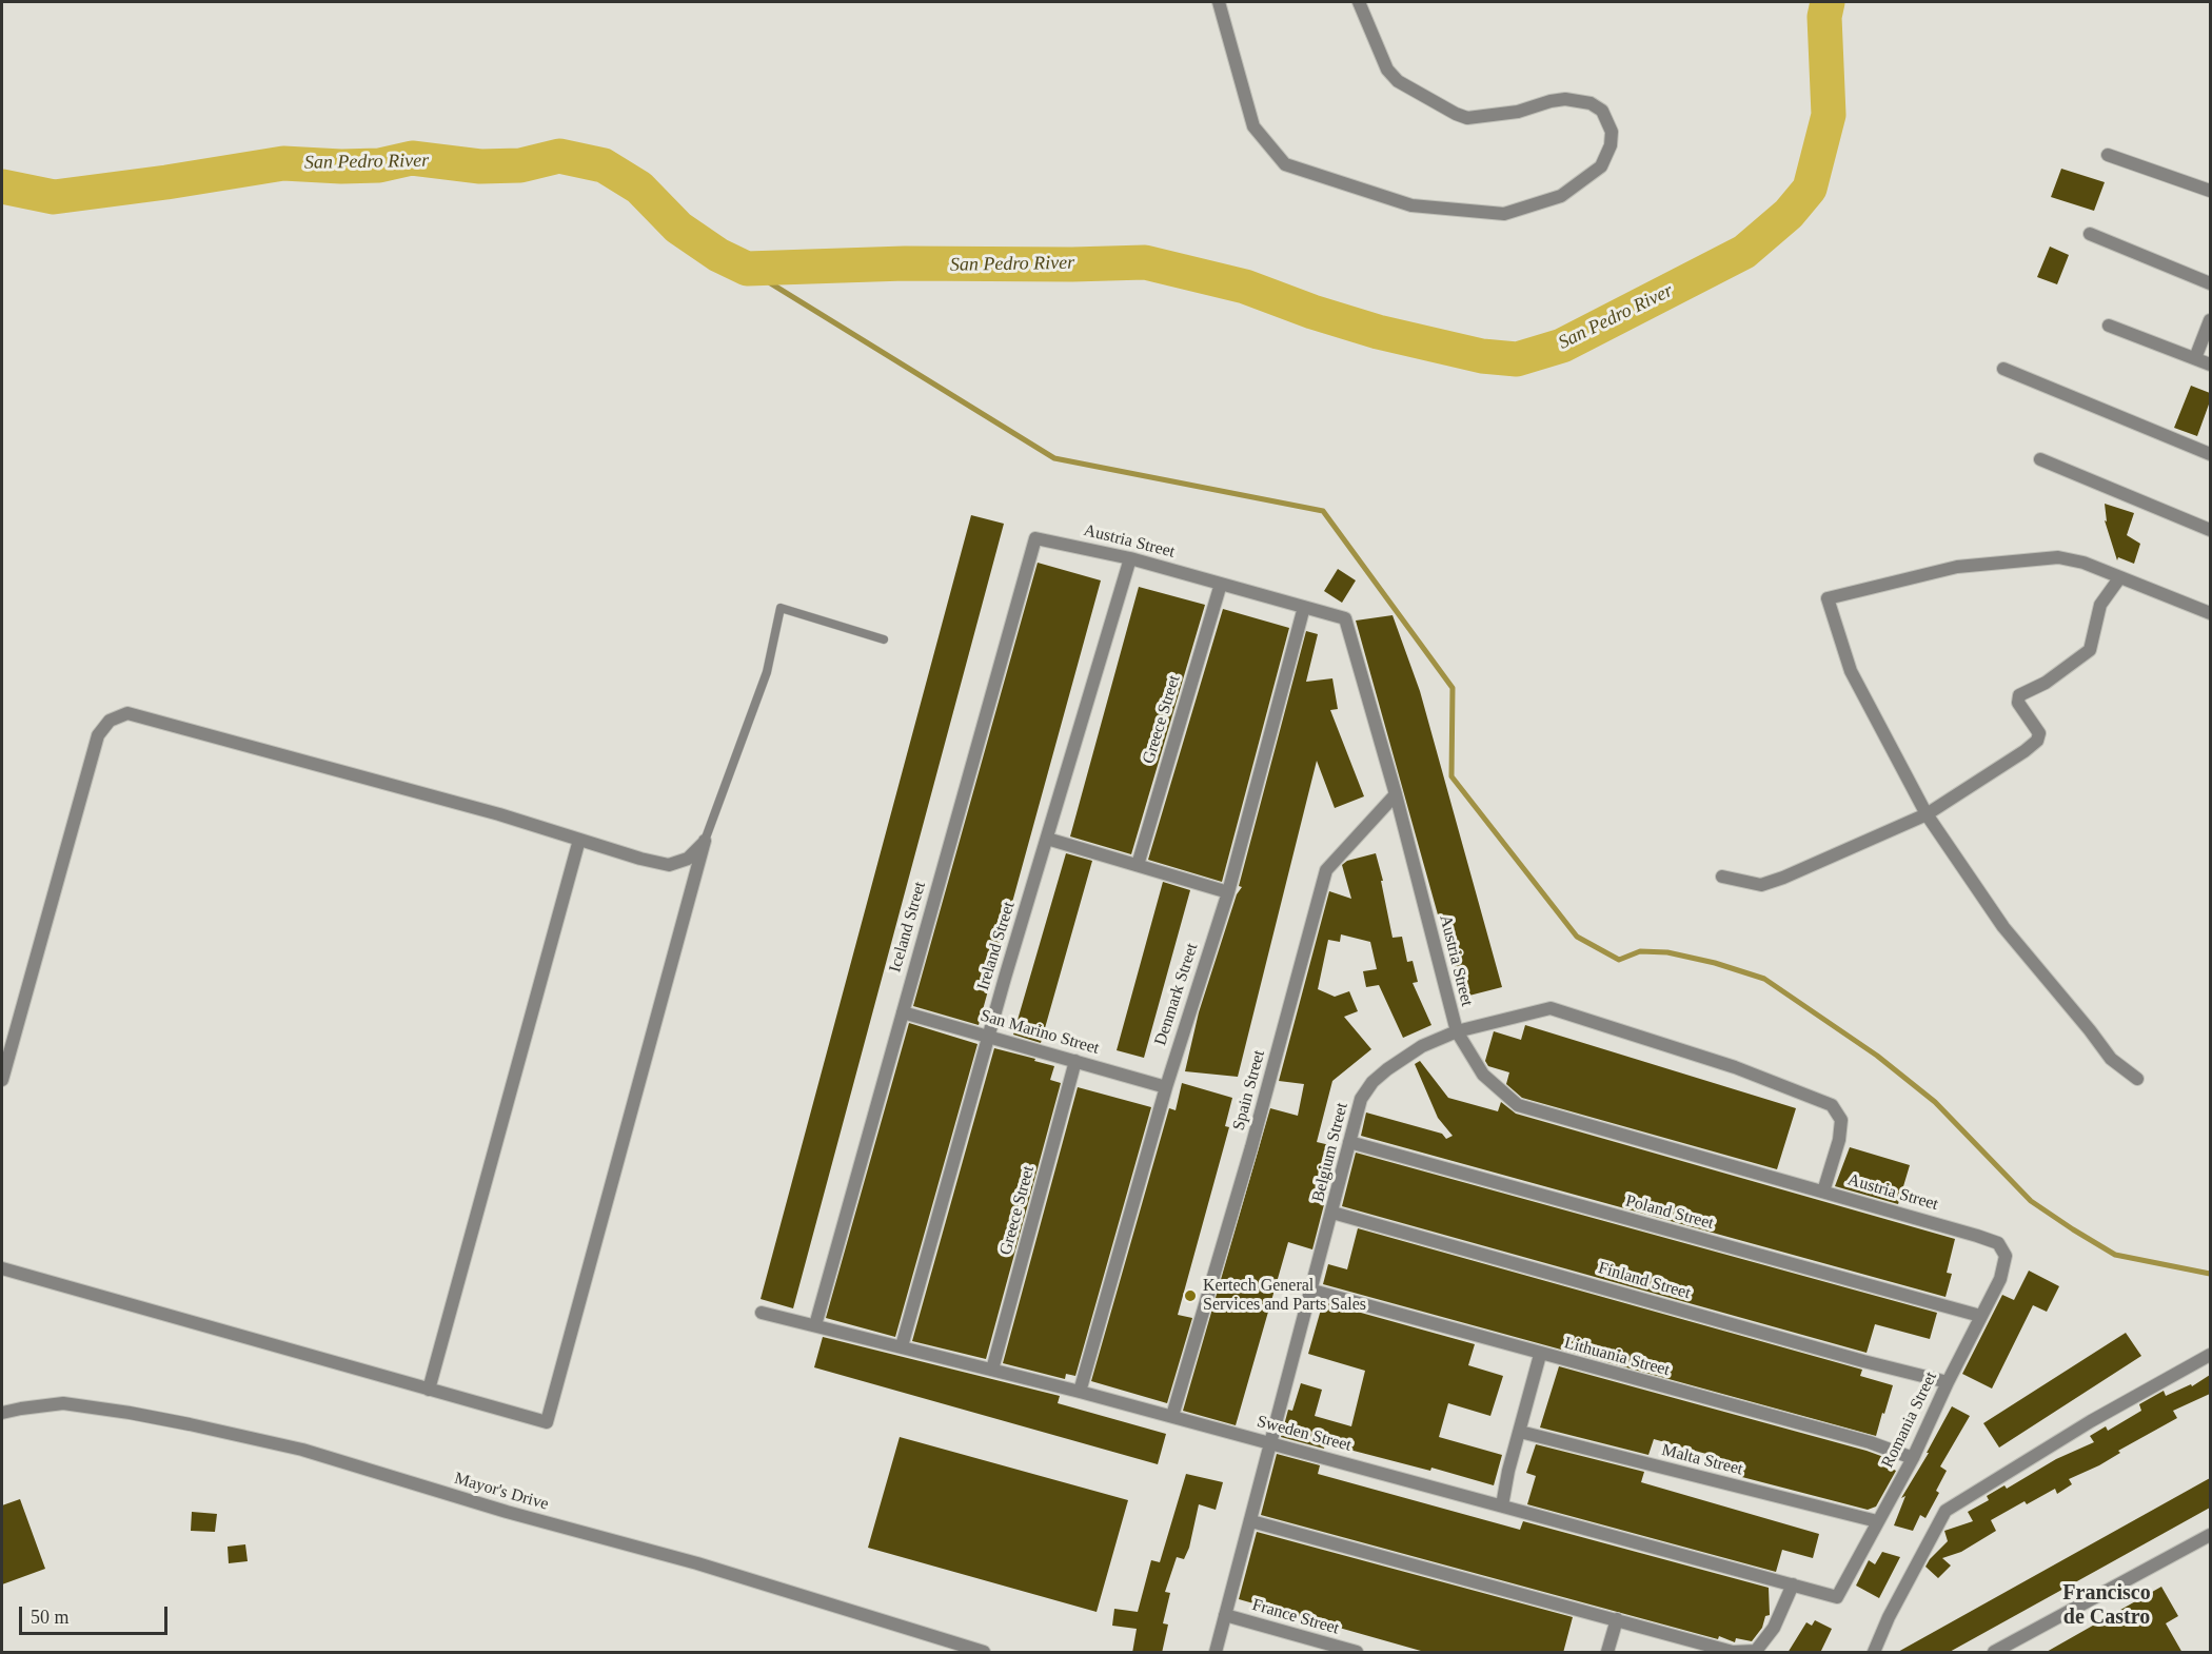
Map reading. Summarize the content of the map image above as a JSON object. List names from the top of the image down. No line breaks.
{"streets":{"street":["Austria Street","Greece Street","Iceland Street","Ireland Street","Denmark Street","San Marino Street","Spain Street","Belgium Street","Poland Street","Finland Street","Lithuania Street","Romania Street","Sweden Street","Malta Street","Mayor's Drive","France Street"]},"crossings":[["Austria Street","Greece Street"],["Austria Street","Iceland Street"],["Austria Street","Ireland Street"],["Austria Street","Denmark Street"],["Austria Street","Spain Street"],["Austria Street","Belgium Street"],["Austria Street","Romania Street"],["Greece Street","San Marino Street"],["Greece Street","Sweden Street"],["Iceland Street","San Marino Street"],["Iceland Street","Sweden Street"],["Ireland Street","San Marino Street"],["Ireland Street","Sweden Street"],["Denmark Street","San Marino Street"],["Denmark Street","Sweden Street"],["Spain Street","Sweden Street"],["Belgium Street","Poland Street"],["Belgium Street","Finland Street"],["Belgium Street","Lithuania Street"],["Belgium Street","Sweden Street"],["Belgium Street","France Street"],["Poland Street","Romania Street"],["Finland Street","Romania Street"],["Lithuania Street","Romania Street"],["Romania Street","Sweden Street"],["Romania Street","Malta Street"]],"districts":["Francisco de Castro"],"water":["San Pedro River"],"places":["Kertech General Services and Parts Sales"],"scale_bar":"50 m"}
